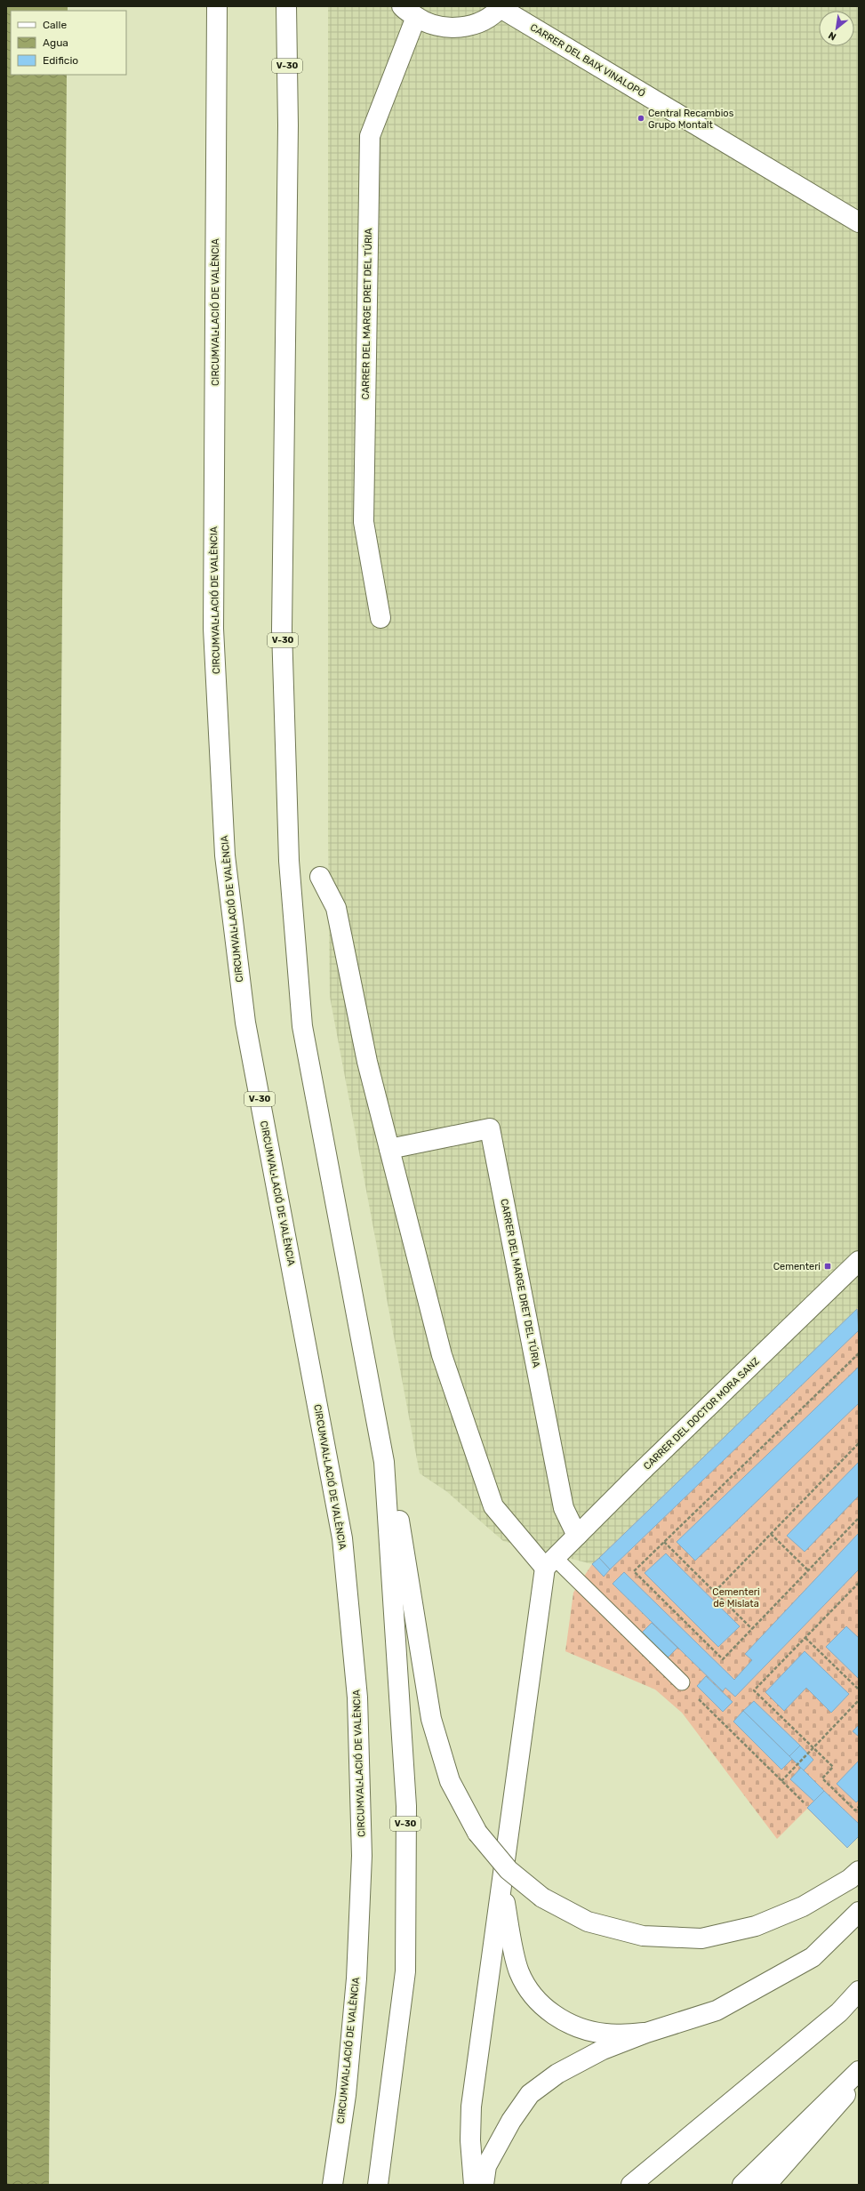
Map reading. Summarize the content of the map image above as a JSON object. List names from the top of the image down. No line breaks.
{"streets":{"main road":["CARRER DEL BAIX VINALOPÓ","V-30","CIRCUMVAL·LACIÓ DE VALÈNCIA","CARRER DEL MARGE DRET DEL TÚRIA","CARRER DEL DOCTOR MORA SANZ"]},"crossings":[["CARRER DEL MARGE DRET DEL TÚRIA","CARRER DEL DOCTOR MORA SANZ"]],"parks":["Cementeri de Mislata"],"places":{"other":["Central Recambios Grupo Montalt"],"transit":["Cementeri"]},"legend":["Calle","Agua","Edificio"],"north":"bottom left"}
